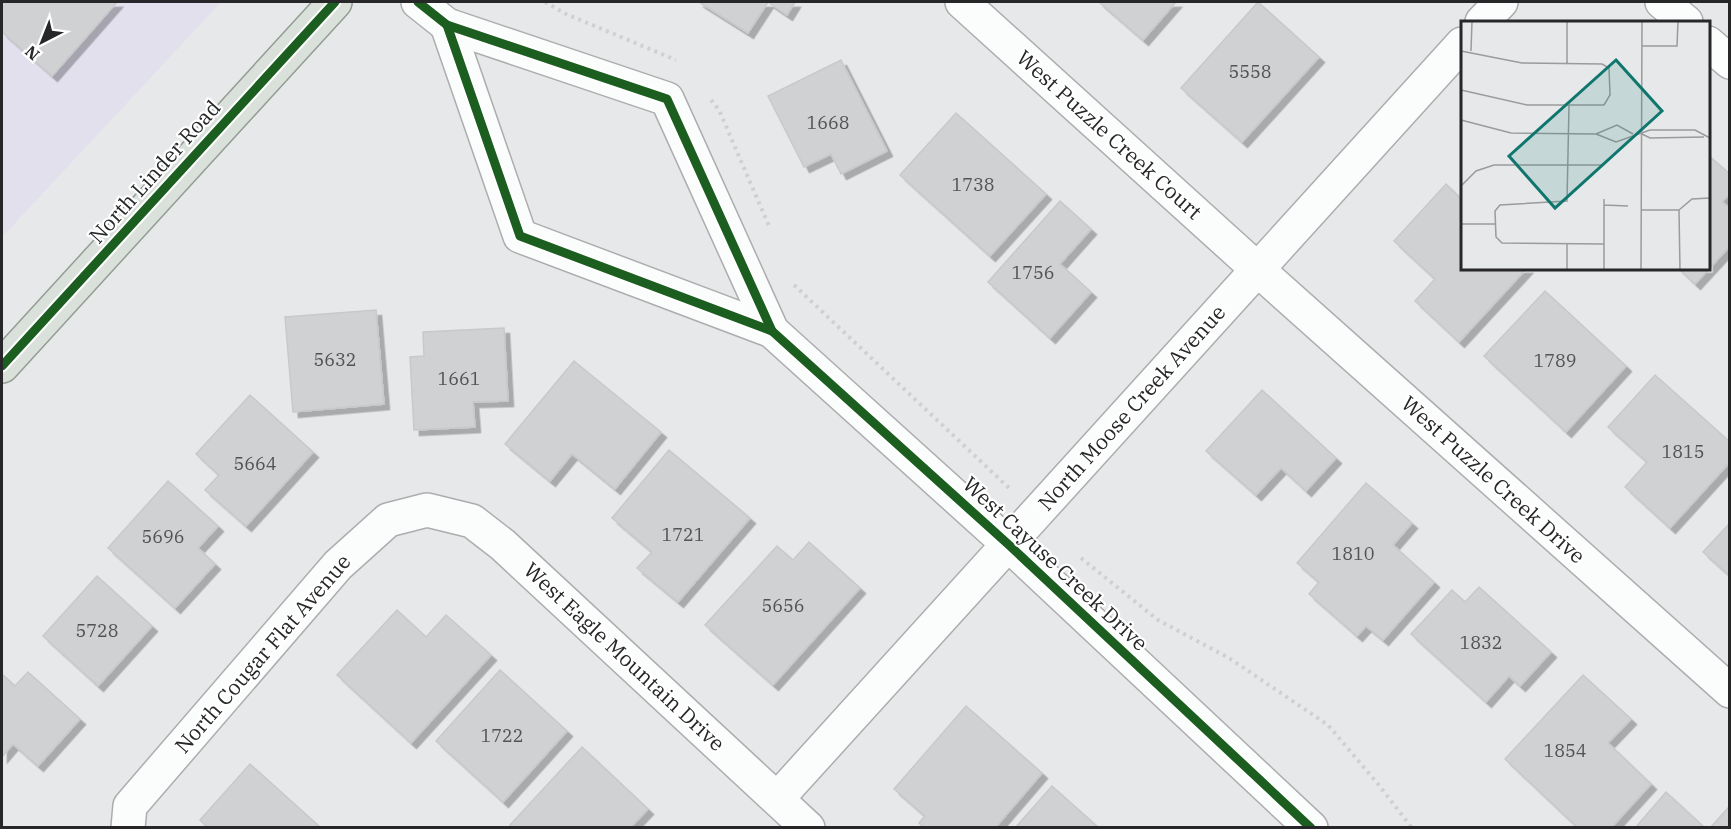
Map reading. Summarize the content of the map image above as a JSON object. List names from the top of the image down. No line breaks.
{"streets":{"main road":["North Linder Road"],"street":["West Puzzle Creek Court","North Moose Creek Avenue","West Puzzle Creek Drive","West Cayuse Creek Drive","North Cougar Flat Avenue","West Eagle Mountain Drive"]},"crossings":[["West Puzzle Creek Court","North Moose Creek Avenue"],["West Puzzle Creek Court","West Puzzle Creek Drive"],["North Moose Creek Avenue","West Puzzle Creek Drive"],["North Moose Creek Avenue","West Cayuse Creek Drive"],["North Moose Creek Avenue","West Eagle Mountain Drive"],["North Cougar Flat Avenue","West Eagle Mountain Drive"]],"house_numbers":["5558","1668","1738","1756","5632","1789","1661","1815","5664","1721","5696","1810","5656","5728","1832","1722","1854"],"north":"bottom left"}
